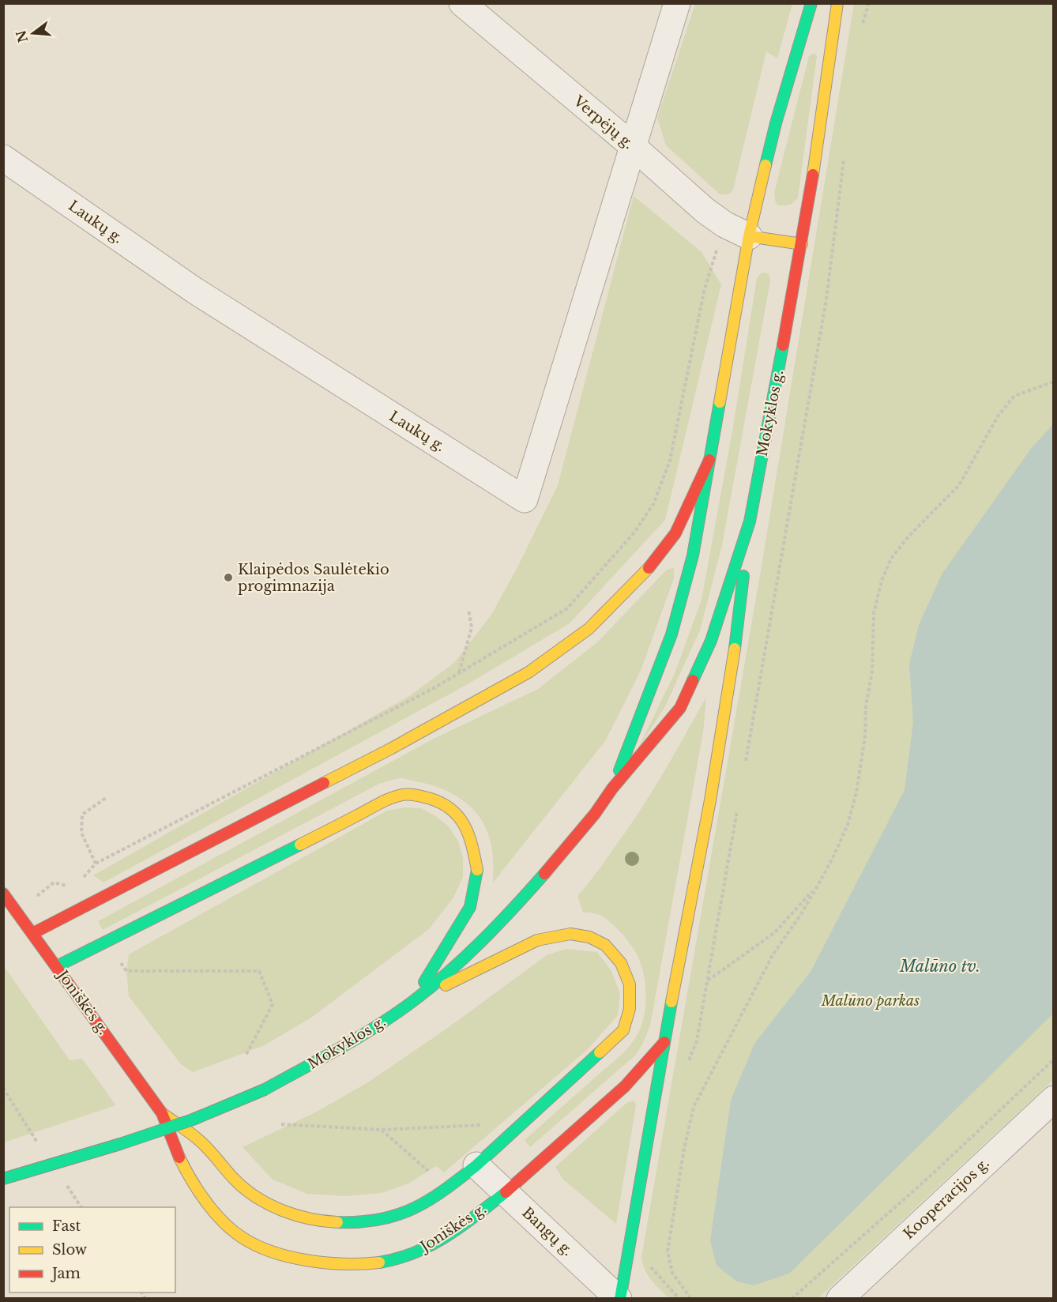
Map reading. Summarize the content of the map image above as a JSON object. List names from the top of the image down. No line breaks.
{"streets":{"main road":["Mokyklos g.","Joniškės g."],"street":["Verpėjų g.","Laukų g.","Kooperacijos g.","Bangų g."]},"crossings":[["Verpėjų g.","Laukų g."],["Verpėjų g.","Mokyklos g."],["Mokyklos g.","Joniškės g."],["Joniškės g.","Bangų g."]],"water":["Malūno tv."],"parks":["Malūno parkas"],"places":["Klaipėdos Saulėtekio progimnazija"],"legend":["Fast","Slow","Jam"],"north":"left"}
